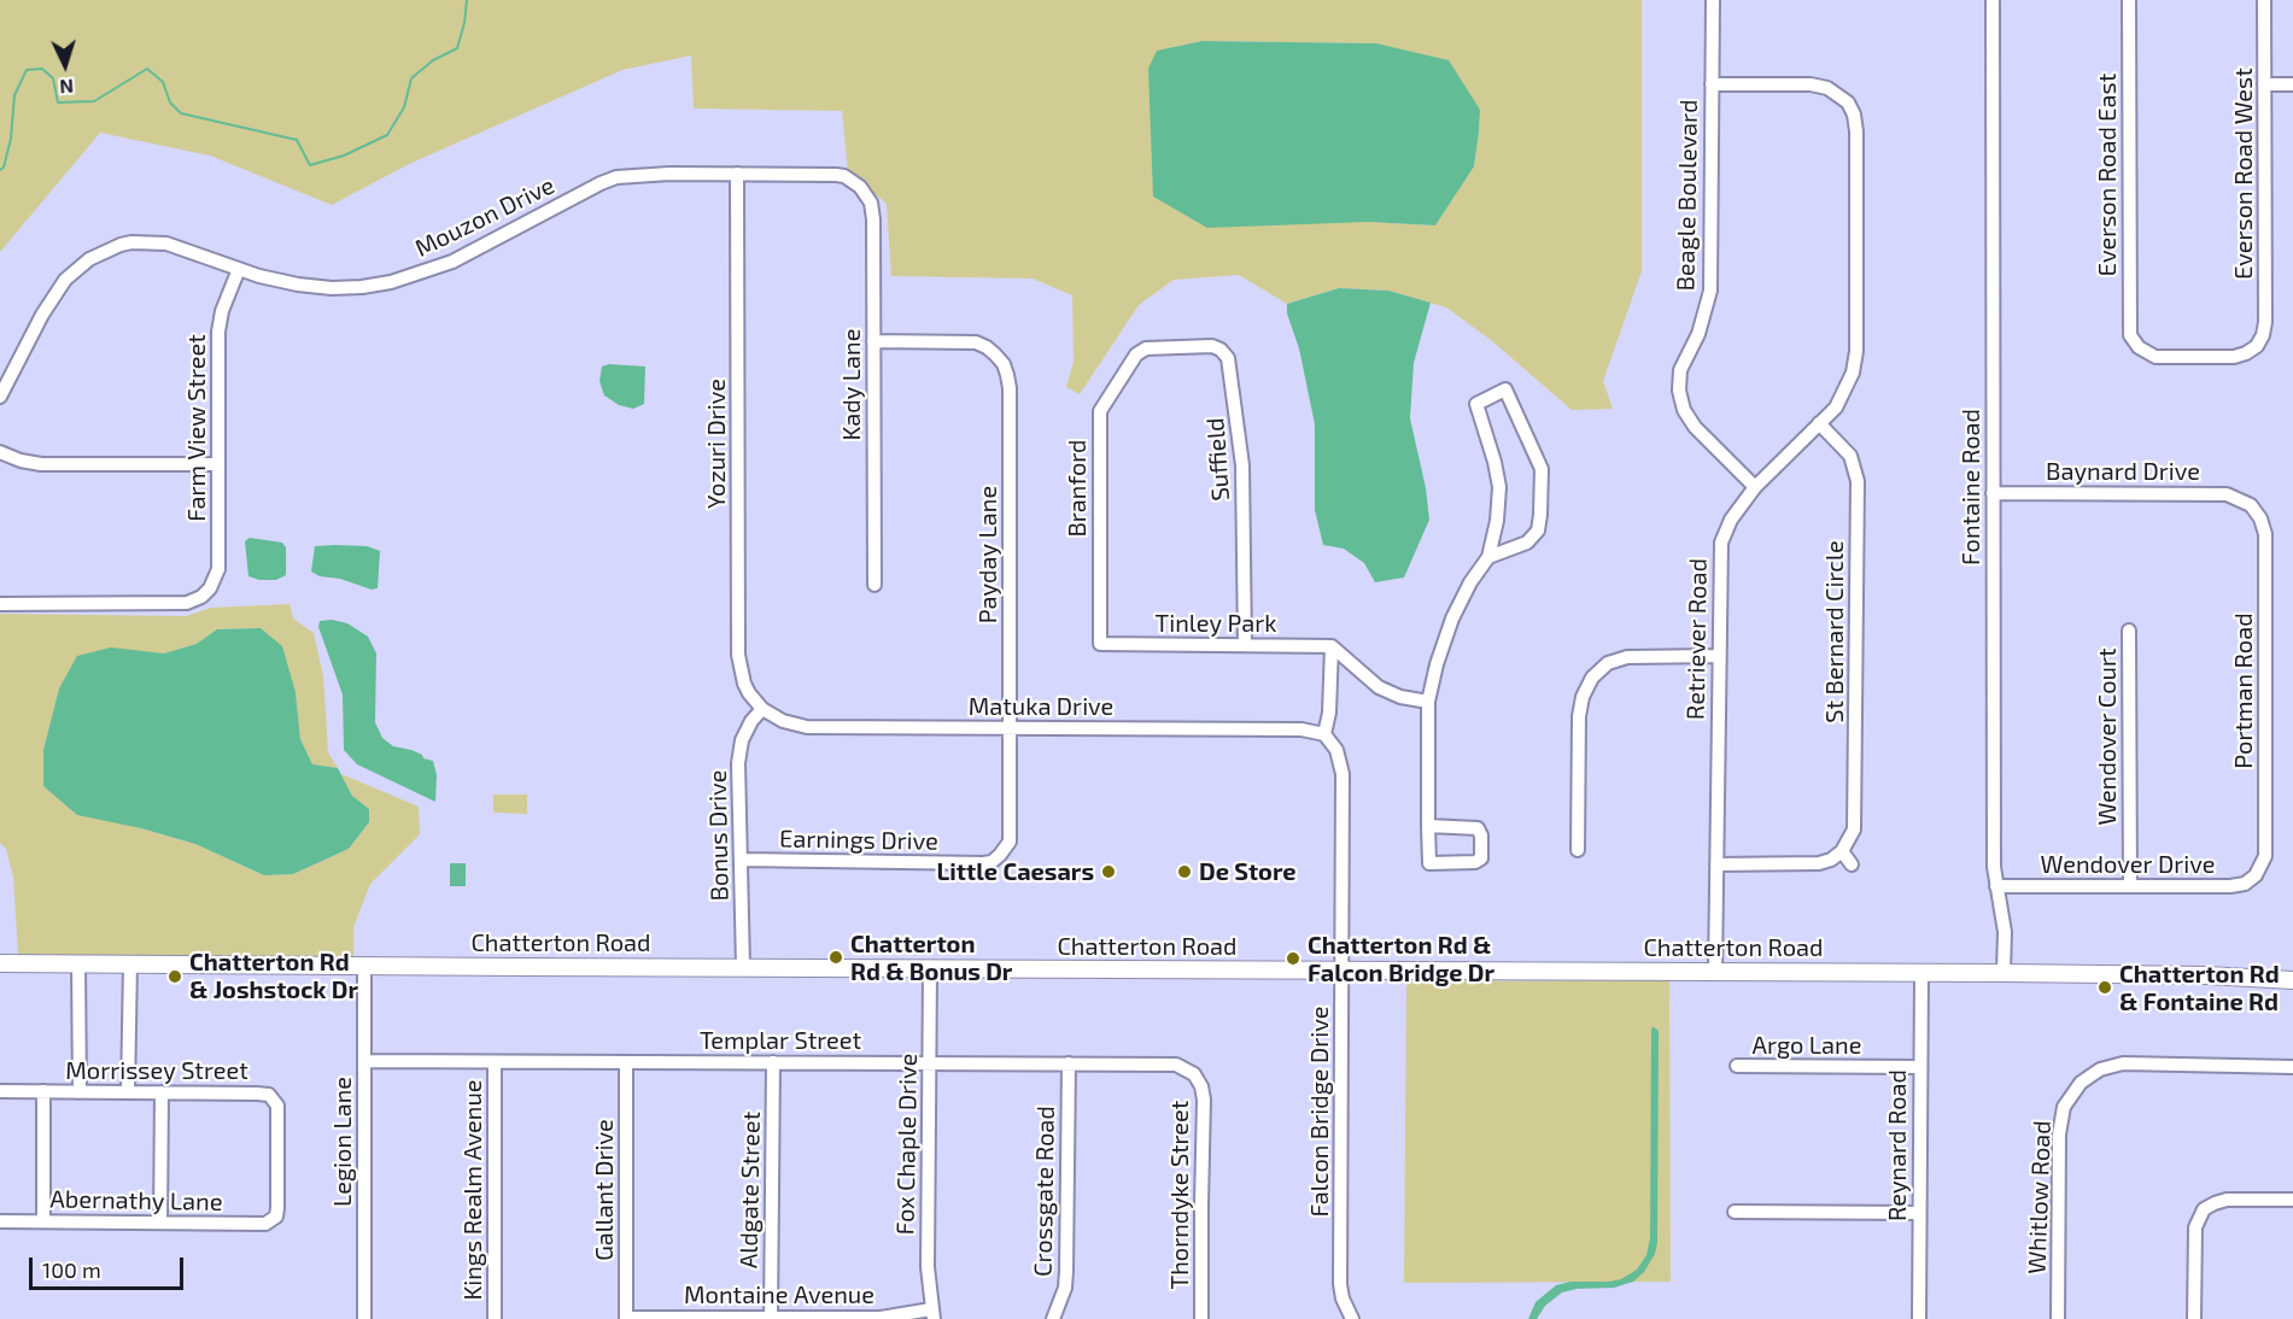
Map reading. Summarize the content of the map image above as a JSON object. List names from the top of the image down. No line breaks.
{"streets":{"main road":["Chatterton Road"],"street":["Everson Road West","Everson Road East","Beagle Boulevard","Mouzon Drive","Kady Lane","Farm View Street","Yozuri Drive","Suffield","Baynard Drive","Fontaine Road","Branford","Payday Lane","Tinley Park","St Bernard Circle","Retriever Road","Portman Road","Matuka Drive","Wendover Court","Bonus Drive","Earnings Drive","Wendover Drive","Templar Street","Argo Lane","Morrissey Street","Falcon Bridge Drive","Legion Lane","Fox Chaple Drive","Reynard Road","Kings Realm Avenue","Gallant Drive","Aldgate Street","Crossgate Road","Thorndyke Street","Whitlow Road","Abernathy Lane","Montaine Avenue"]},"crossings":[["Everson Road West","Everson Road East"],["Beagle Boulevard","Retriever Road"],["Mouzon Drive","Kady Lane"],["Mouzon Drive","Farm View Street"],["Mouzon Drive","Yozuri Drive"],["Kady Lane","Payday Lane"],["Yozuri Drive","Matuka Drive"],["Yozuri Drive","Bonus Drive"],["Suffield","Branford"],["Suffield","Tinley Park"],["Baynard Drive","Fontaine Road"],["Baynard Drive","Portman Road"],["Fontaine Road","Wendover Drive"],["Fontaine Road","Chatterton Road"],["Branford","Tinley Park"],["Payday Lane","Matuka Drive"],["Payday Lane","Earnings Drive"],["St Bernard Circle","Retriever Road"],["Retriever Road","Chatterton Road"],["Portman Road","Wendover Drive"],["Matuka Drive","Bonus Drive"],["Matuka Drive","Falcon Bridge Drive"],["Wendover Court","Wendover Drive"],["Bonus Drive","Earnings Drive"],["Bonus Drive","Chatterton Road"],["Chatterton Road","Falcon Bridge Drive"],["Chatterton Road","Legion Lane"],["Chatterton Road","Fox Chaple Drive"],["Chatterton Road","Reynard Road"],["Templar Street","Legion Lane"],["Templar Street","Fox Chaple Drive"],["Templar Street","Kings Realm Avenue"],["Templar Street","Gallant Drive"],["Templar Street","Aldgate Street"],["Templar Street","Crossgate Road"],["Templar Street","Thorndyke Street"],["Argo Lane","Reynard Road"],["Morrissey Street","Abernathy Lane"],["Fox Chaple Drive","Montaine Avenue"],["Gallant Drive","Montaine Avenue"],["Aldgate Street","Montaine Avenue"]],"places":["Little Caesars","De Store","Chatterton Rd & Bonus Dr","Chatterton Rd & Falcon Bridge Dr","Chatterton Rd & Joshstock Dr","Chatterton Rd & Fontaine Rd"],"scale_bar":"100 m","north":"bottom"}
